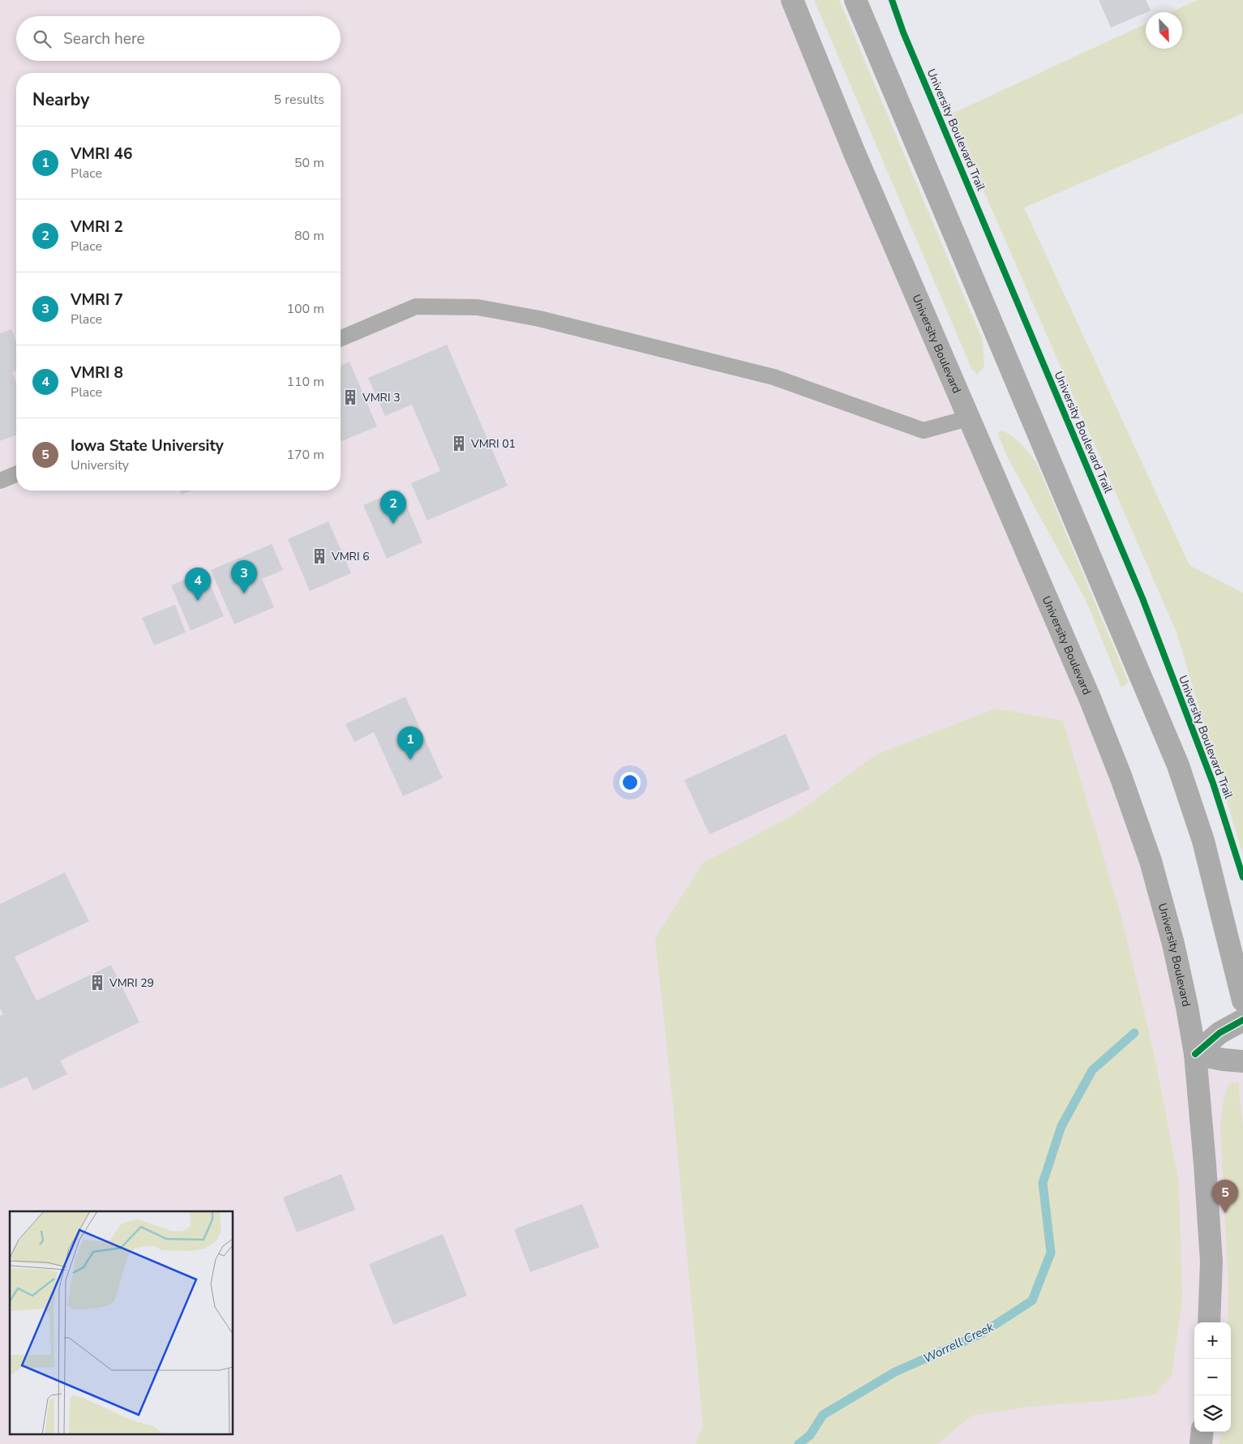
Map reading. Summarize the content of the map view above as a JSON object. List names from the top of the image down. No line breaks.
{"streets":{"main road":["University Boulevard"],"cycle path":["University Boulevard Trail"]},"water":["Worrell Creek"],"places":{"building":["VMRI 3","VMRI 01","VMRI 6","VMRI 29"]},"north":"bottom right","page":{"search":"Search here","heading":["Nearby","5 results"],"list":[{"mark":"1","name":"VMRI 46","note":"Place","value":"50 m"},{"mark":"2","name":"VMRI 2","note":"Place","value":"80 m"},{"mark":"3","name":"VMRI 7","note":"Place","value":"100 m"},{"mark":"4","name":"VMRI 8","note":"Place","value":"110 m"},{"mark":"5","name":"Iowa State University","note":"University","value":"170 m"}],"pins":["2","3","4","1","5"],"map_buttons":["+","−"]}}
